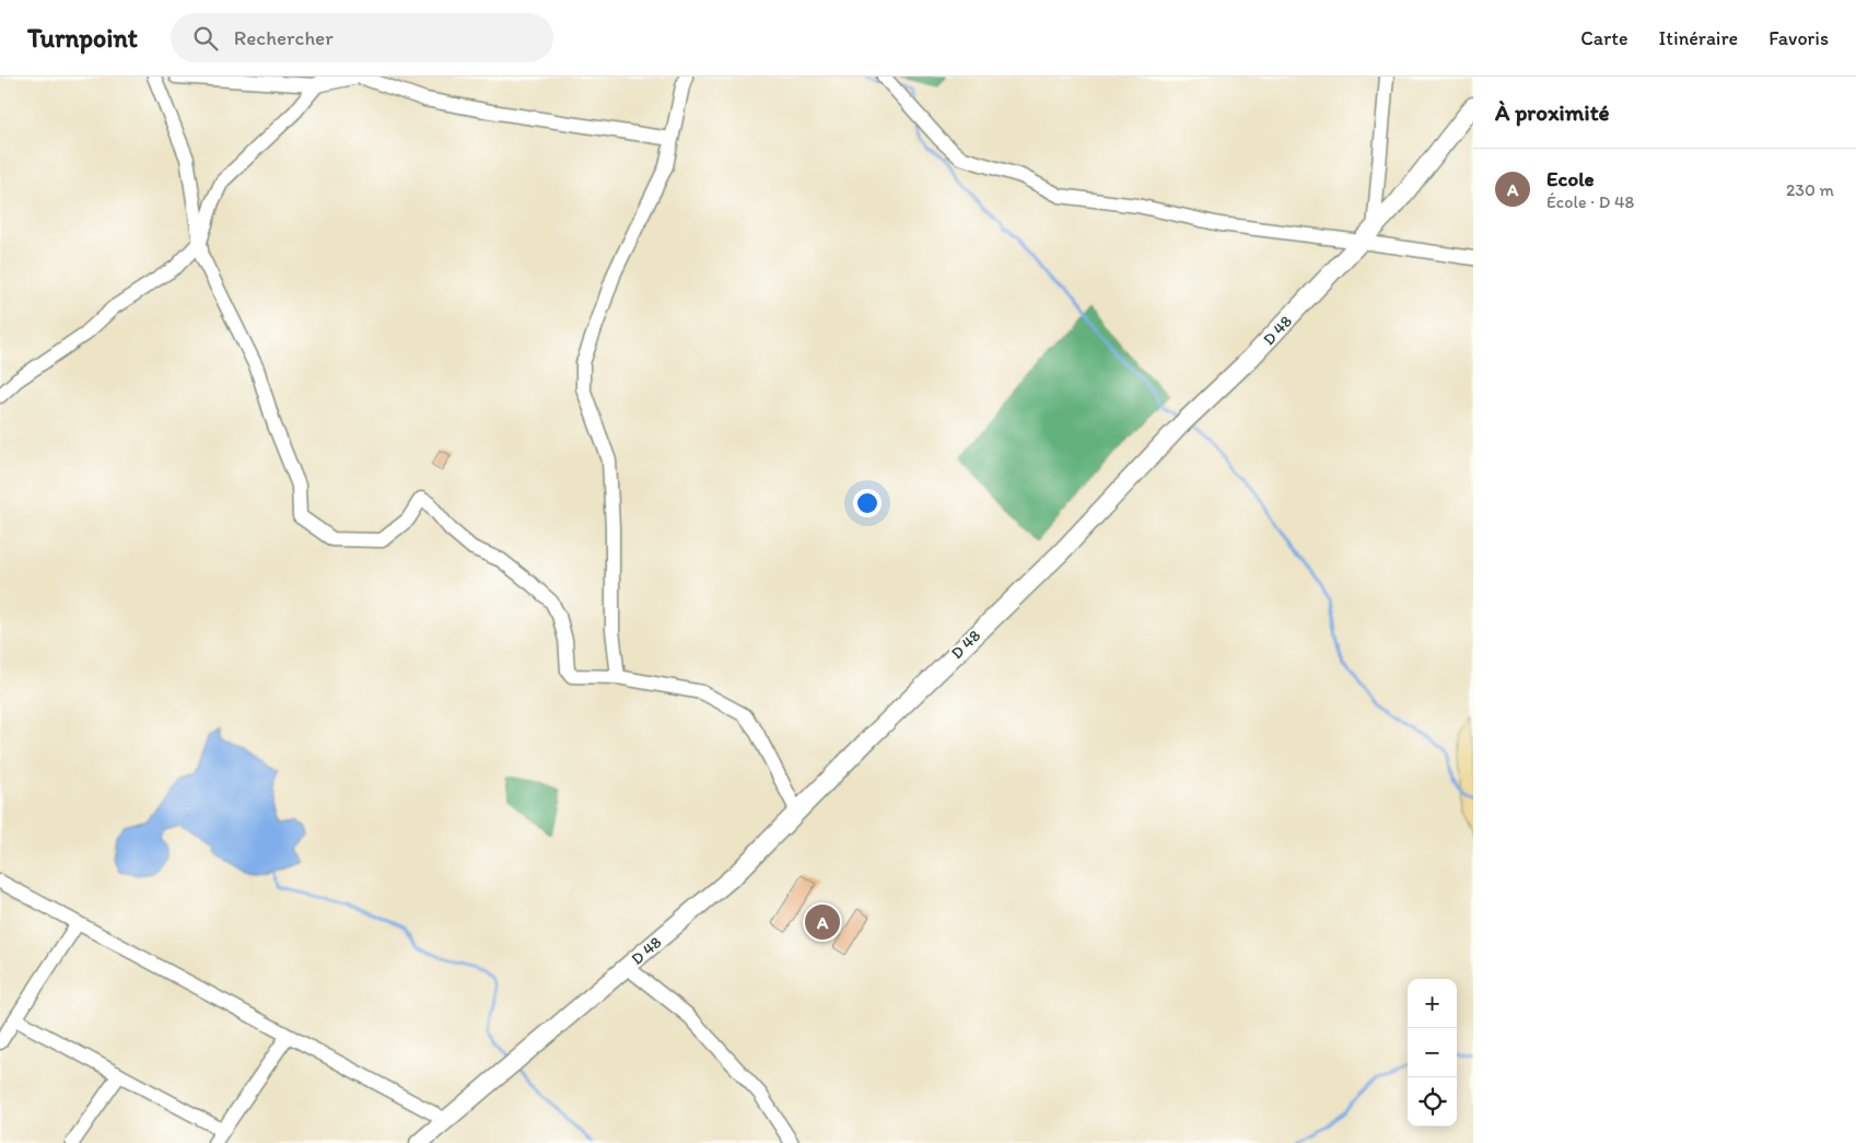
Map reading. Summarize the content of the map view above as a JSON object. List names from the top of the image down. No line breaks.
{"streets":{"street":["D 48"]},"page":{"header":"Turnpoint","search":"Rechercher","nav":["Carte","Itinéraire","Favoris"],"heading":"À proximité","list":[{"mark":"A","name":"Ecole","note":"École · D 48","value":"230 m"}],"pins":"A","map_buttons":["+","−"]}}
